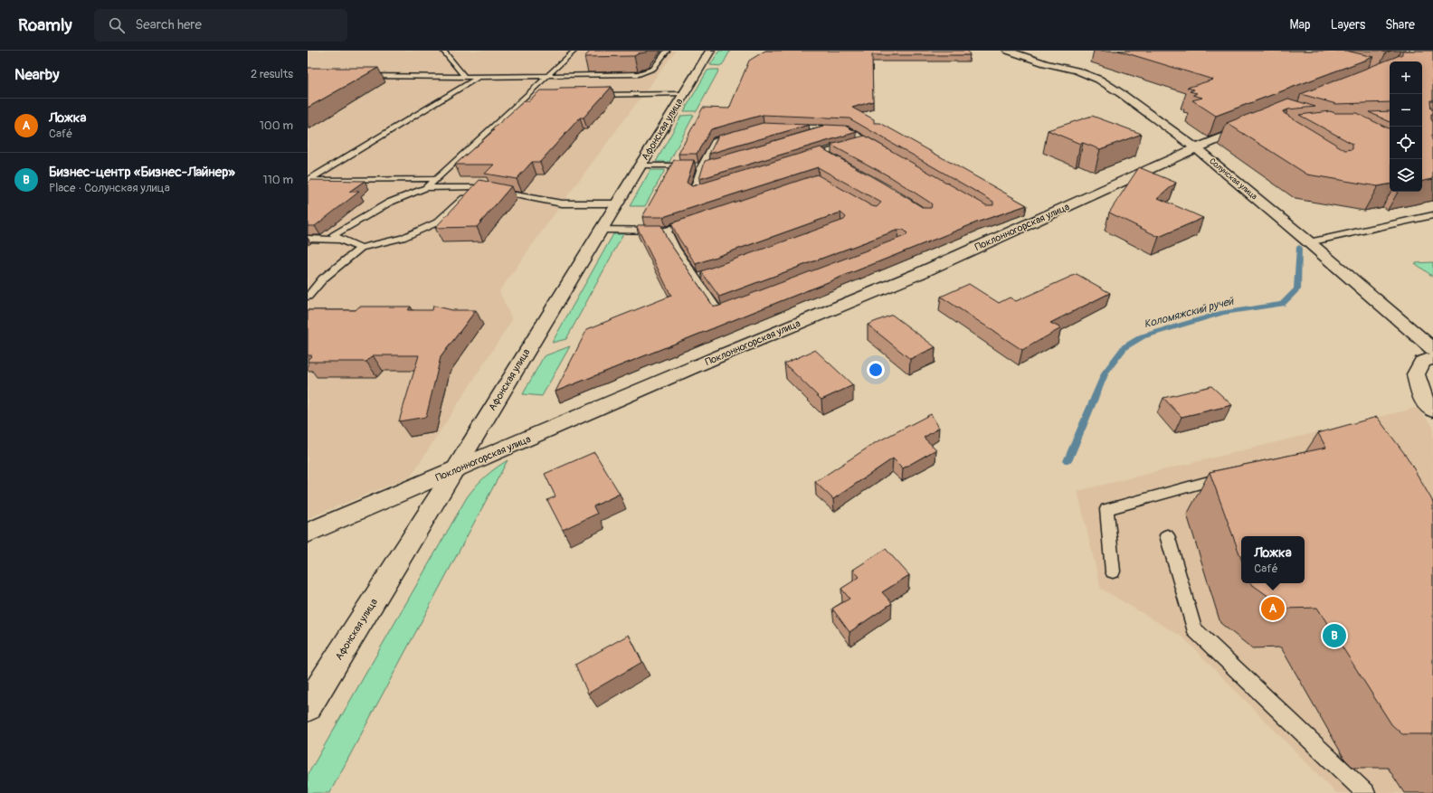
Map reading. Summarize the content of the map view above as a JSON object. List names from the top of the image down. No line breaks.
{"streets":{"street":["Афонская улица","Солунская улица","Поклонногорская улица"]},"crossings":[["Афонская улица","Поклонногорская улица"],["Солунская улица","Поклонногорская улица"]],"water":["Коломяжский ручей"],"page":{"header":"Roamly","search":"Search here","nav":["Map","Layers","Share"],"heading":["Nearby","2 results"],"map_buttons":["+","−"],"list":[{"mark":"A","name":"Ложка","note":"Café","value":"100 m"},{"mark":"B","name":"Бизнес-центр «Бизнес-Лайнер»","note":"Place · Солунская улица","value":"110 m"}],"popup":["Ложка","Café"],"pins":["A","B"]}}
